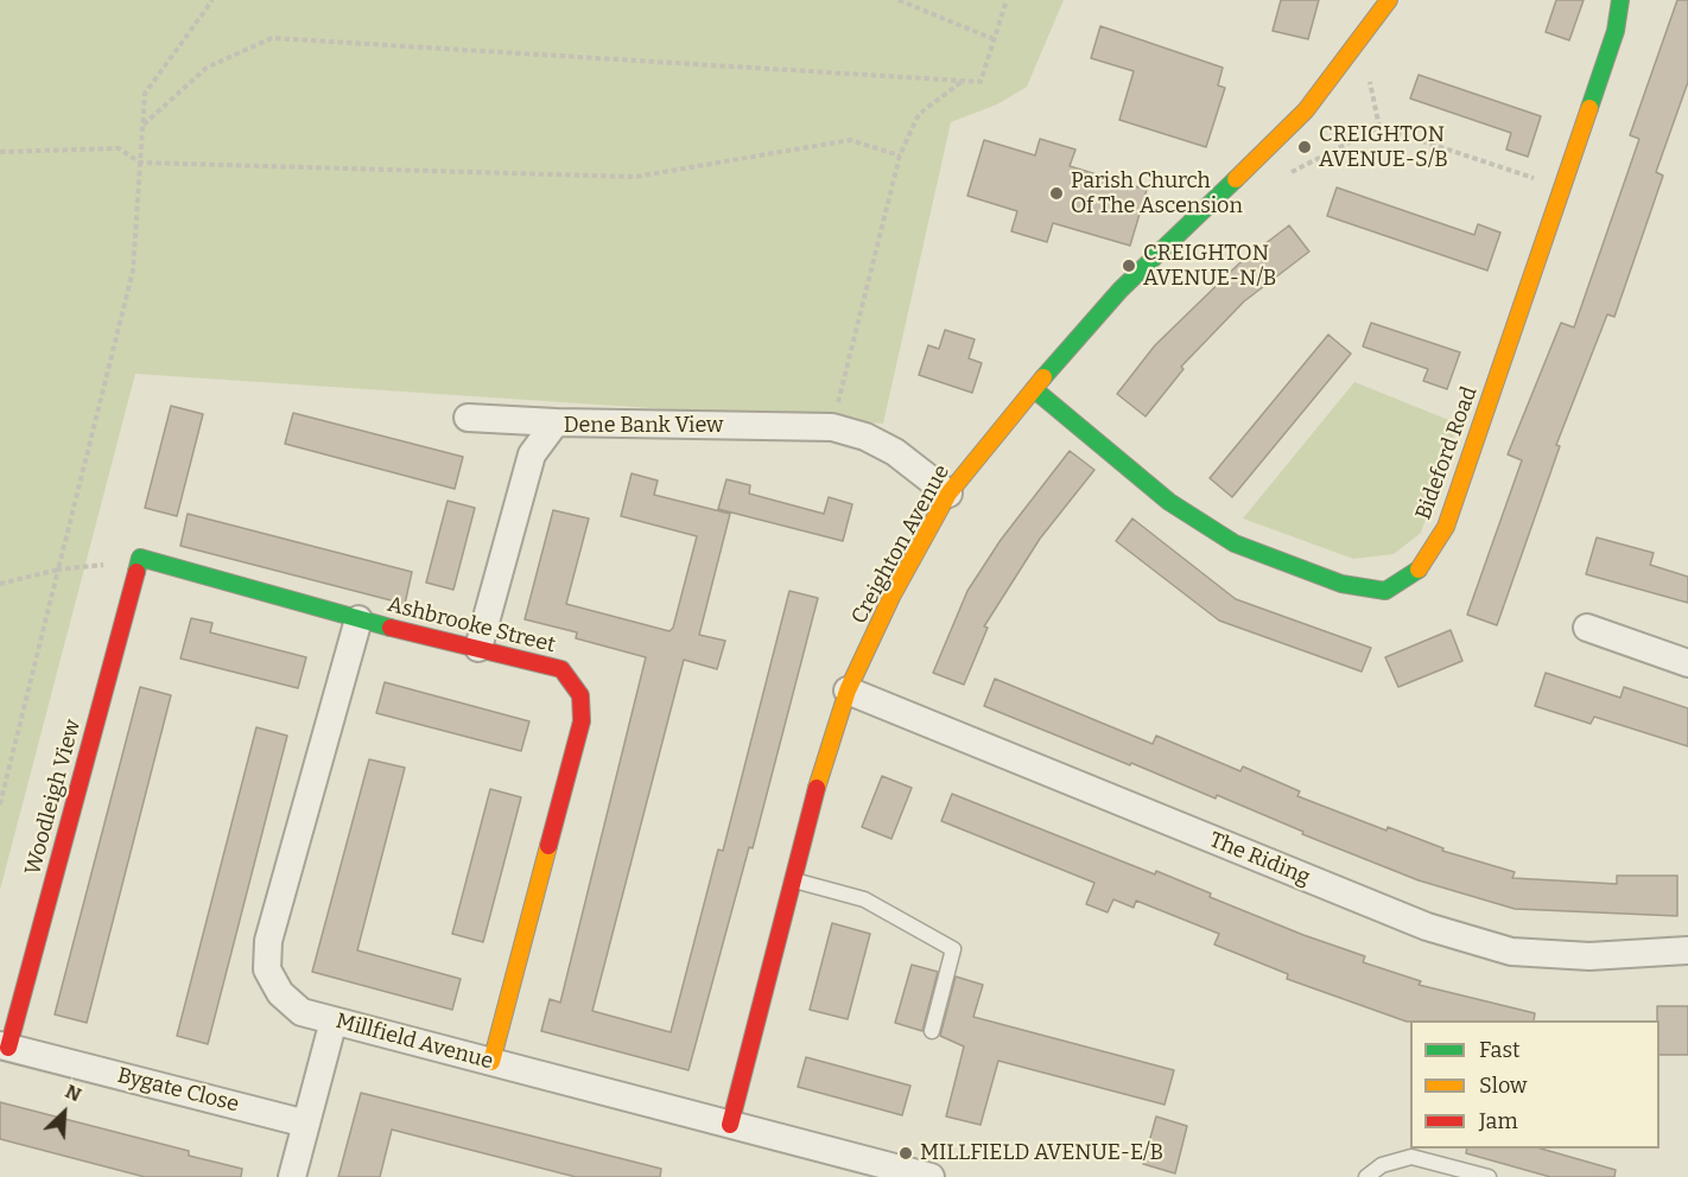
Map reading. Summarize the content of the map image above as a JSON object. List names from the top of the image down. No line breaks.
{"streets":{"street":["Dene Bank View","Bideford Road","Creighton Avenue","Ashbrooke Street","Woodleigh View","The Riding","Millfield Avenue","Bygate Close"]},"crossings":[["Dene Bank View","Creighton Avenue"],["Dene Bank View","Ashbrooke Street"],["Bideford Road","Creighton Avenue"],["Creighton Avenue","The Riding"],["Creighton Avenue","Millfield Avenue"],["Ashbrooke Street","Woodleigh View"],["Ashbrooke Street","Millfield Avenue"],["Woodleigh View","Bygate Close"]],"places":["CREIGHTON AVENUE-S/B","Parish Church Of The Ascension","CREIGHTON AVENUE-N/B","MILLFIELD AVENUE-E/B"],"legend":["Fast","Slow","Jam"],"north":"top right"}
